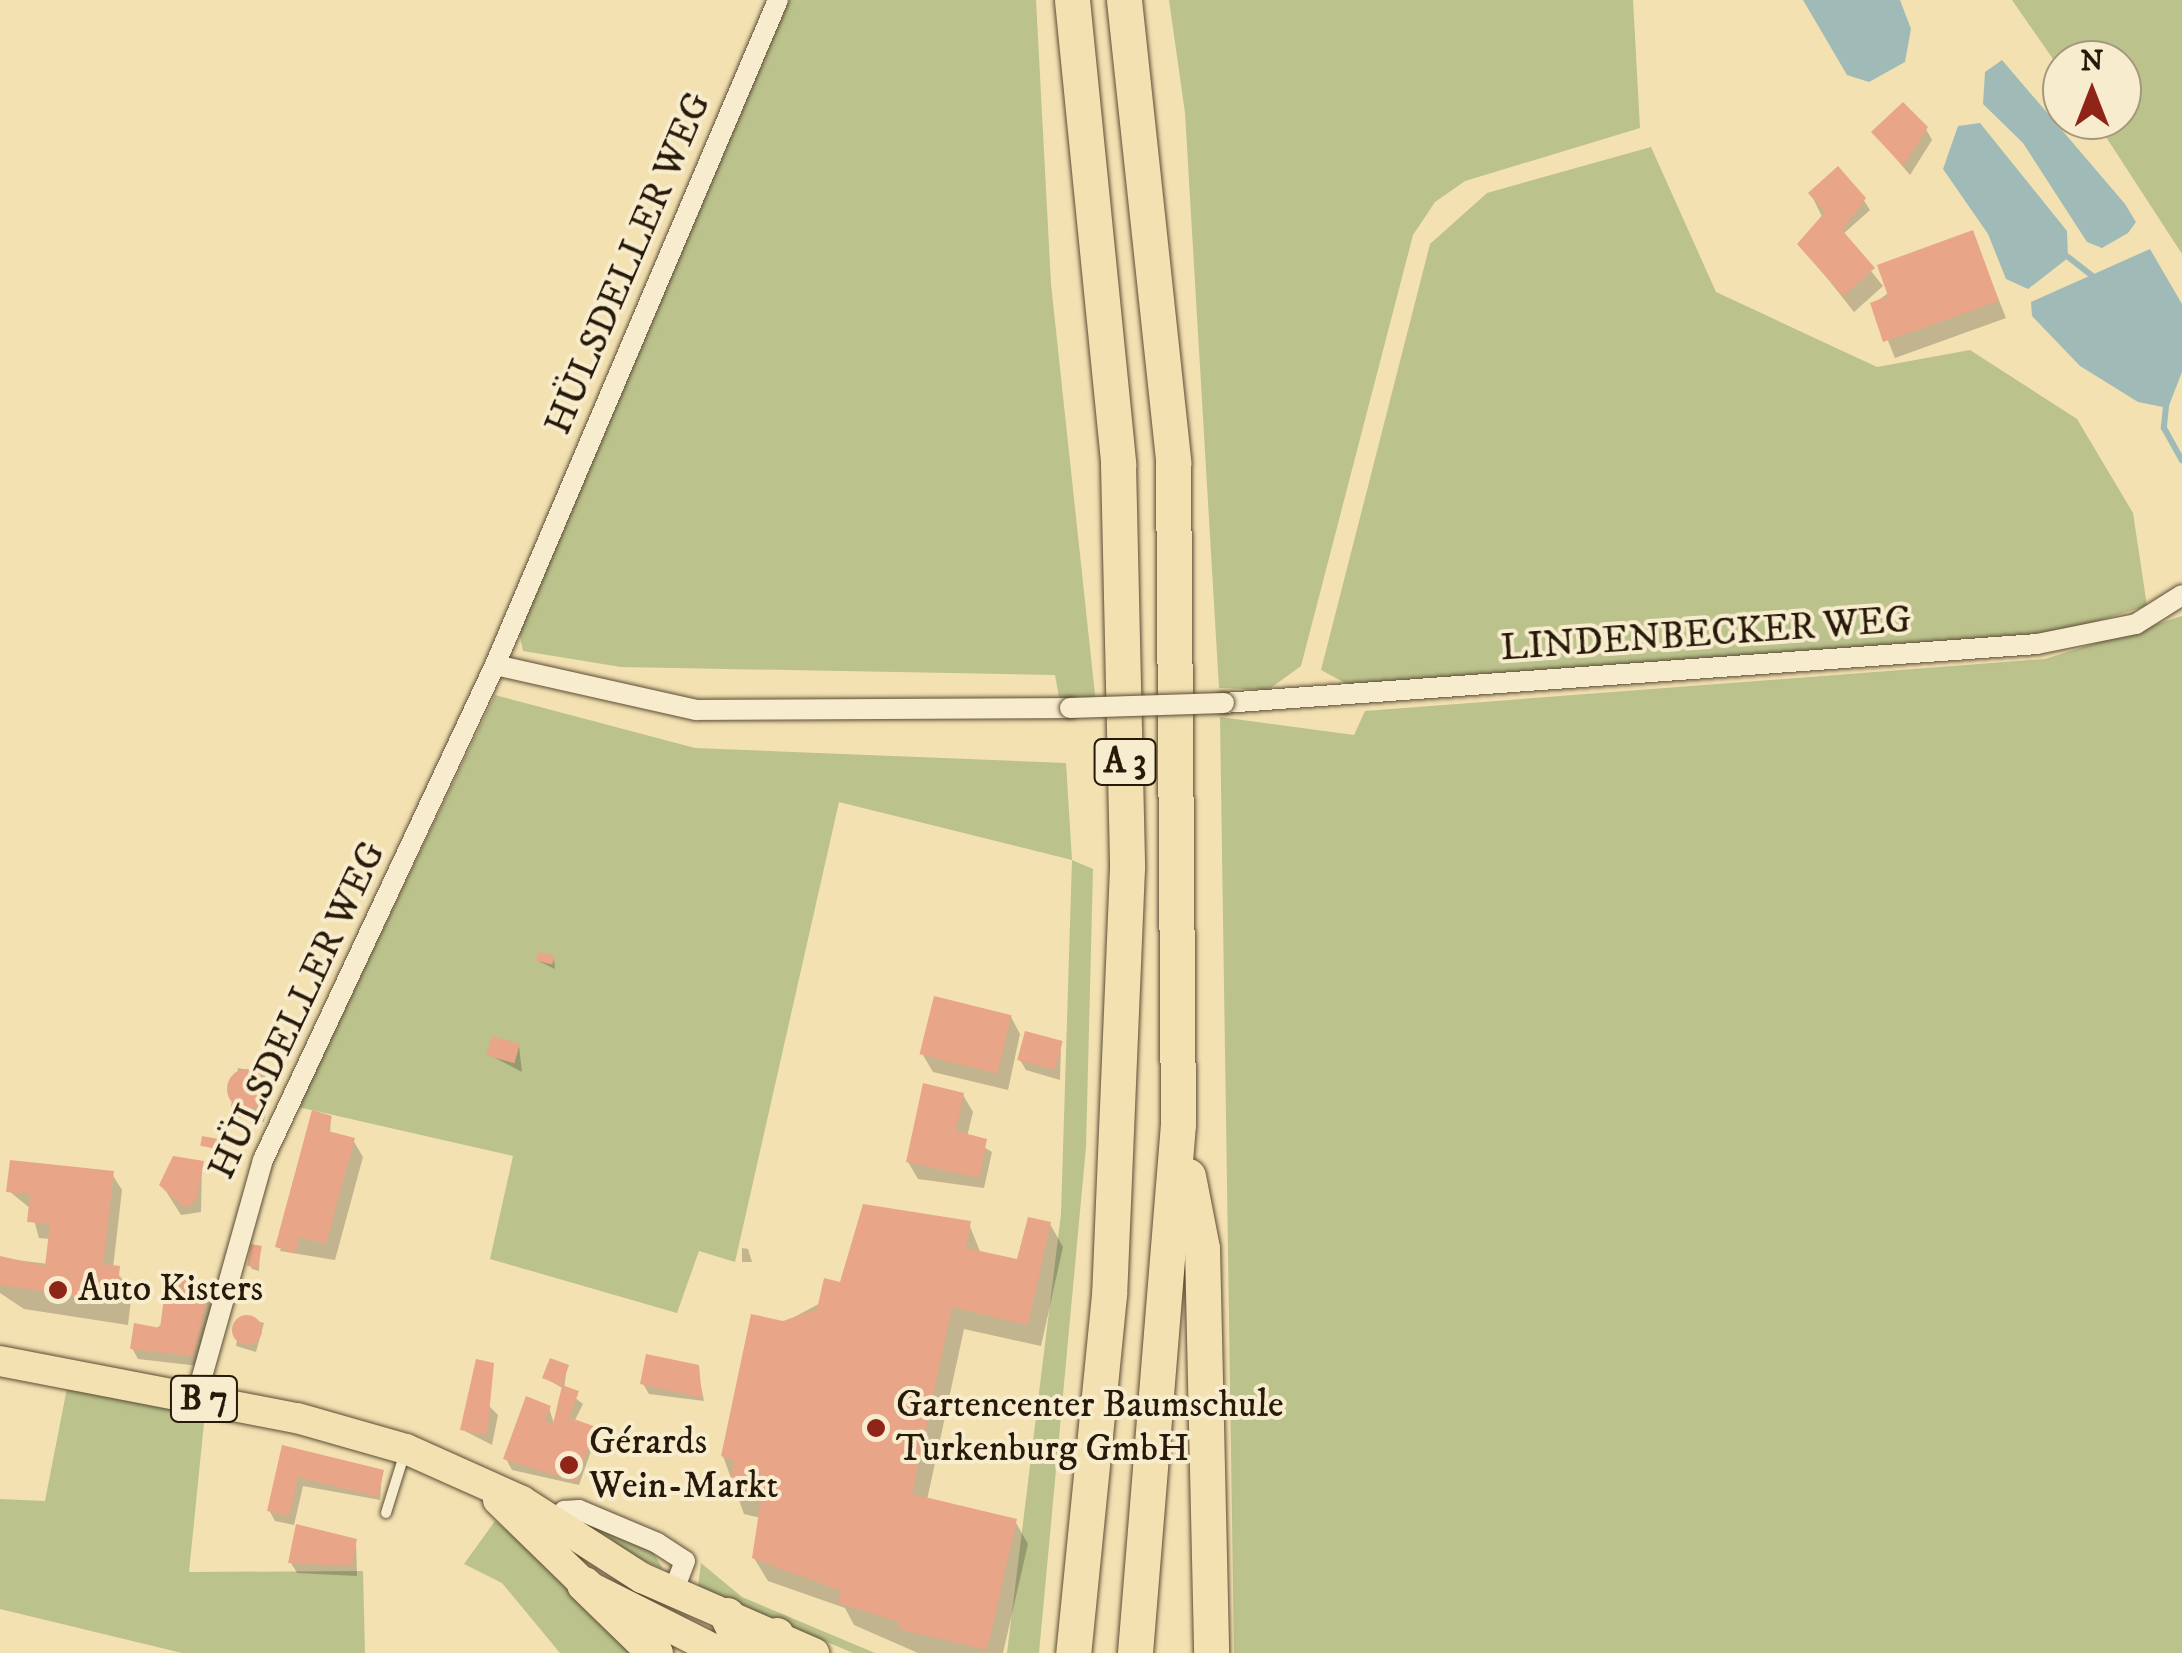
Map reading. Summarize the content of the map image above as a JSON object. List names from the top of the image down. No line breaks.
{"streets":{"highway":["A 3"],"main road":["B 7"],"street":["HÜLSDELLER WEG","LINDENBECKER WEG"]},"crossings":[["HÜLSDELLER WEG","LINDENBECKER WEG"],["HÜLSDELLER WEG","B 7"]],"places":["Auto Kisters","Gartencenter Baumschule Turkenburg GmbH","Gérards Wein-Markt"],"north":"top"}
